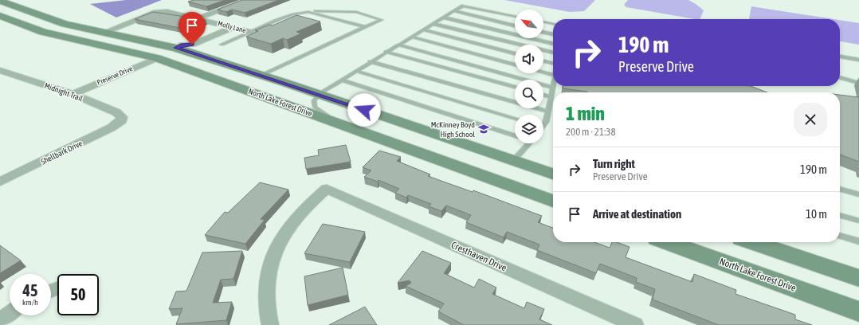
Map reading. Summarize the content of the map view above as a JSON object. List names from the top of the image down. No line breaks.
{"streets":{"main road":["North Lake Forest Drive"],"street":["Molly Lane","Preserve Drive","Midnight Trail","Shellbark Drive","Cresthaven Drive"]},"crossings":[["Preserve Drive","Midnight Trail"],["Preserve Drive","North Lake Forest Drive"],["Midnight Trail","Shellbark Drive"]],"places":{"school or university":["McKinney Boyd High School"]},"north":"top left","page":{"turn":["190 m","Preserve Drive"],"heading":["1 min","200 m · 21:38"],"list":[{"name":"Turn right","note":"Preserve Drive","value":"190 m"},{"name":"Arrive at destination","value":"10 m"}],"speed":"45 km/h","limit":"50"}}
